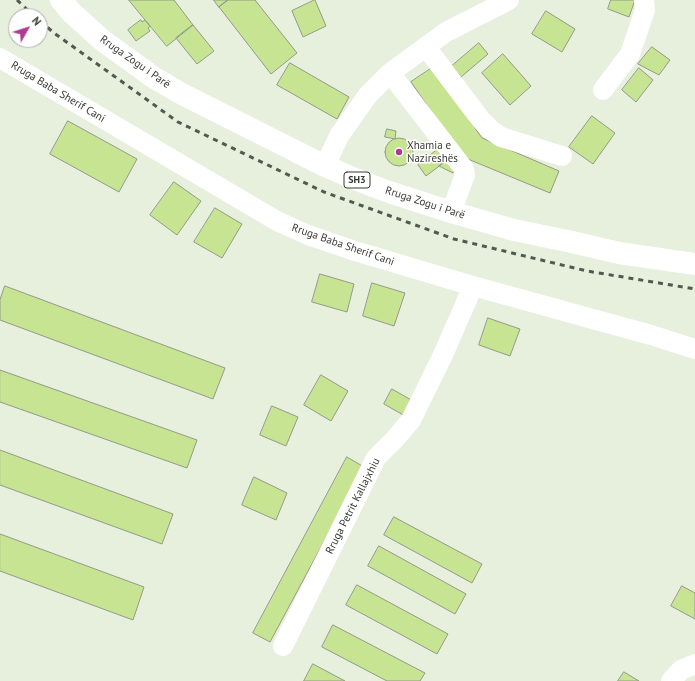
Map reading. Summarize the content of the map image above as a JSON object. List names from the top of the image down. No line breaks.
{"streets":{"main road":["Rruga Zogu i Parë","SH3"],"street":["Rruga Baba Sherif Cani","Rruga Petrit Kallajxhiu"]},"crossings":[["Rruga Baba Sherif Cani","Rruga Petrit Kallajxhiu"]],"places":["Xhamia e Nazireshës"],"north":"top right"}
